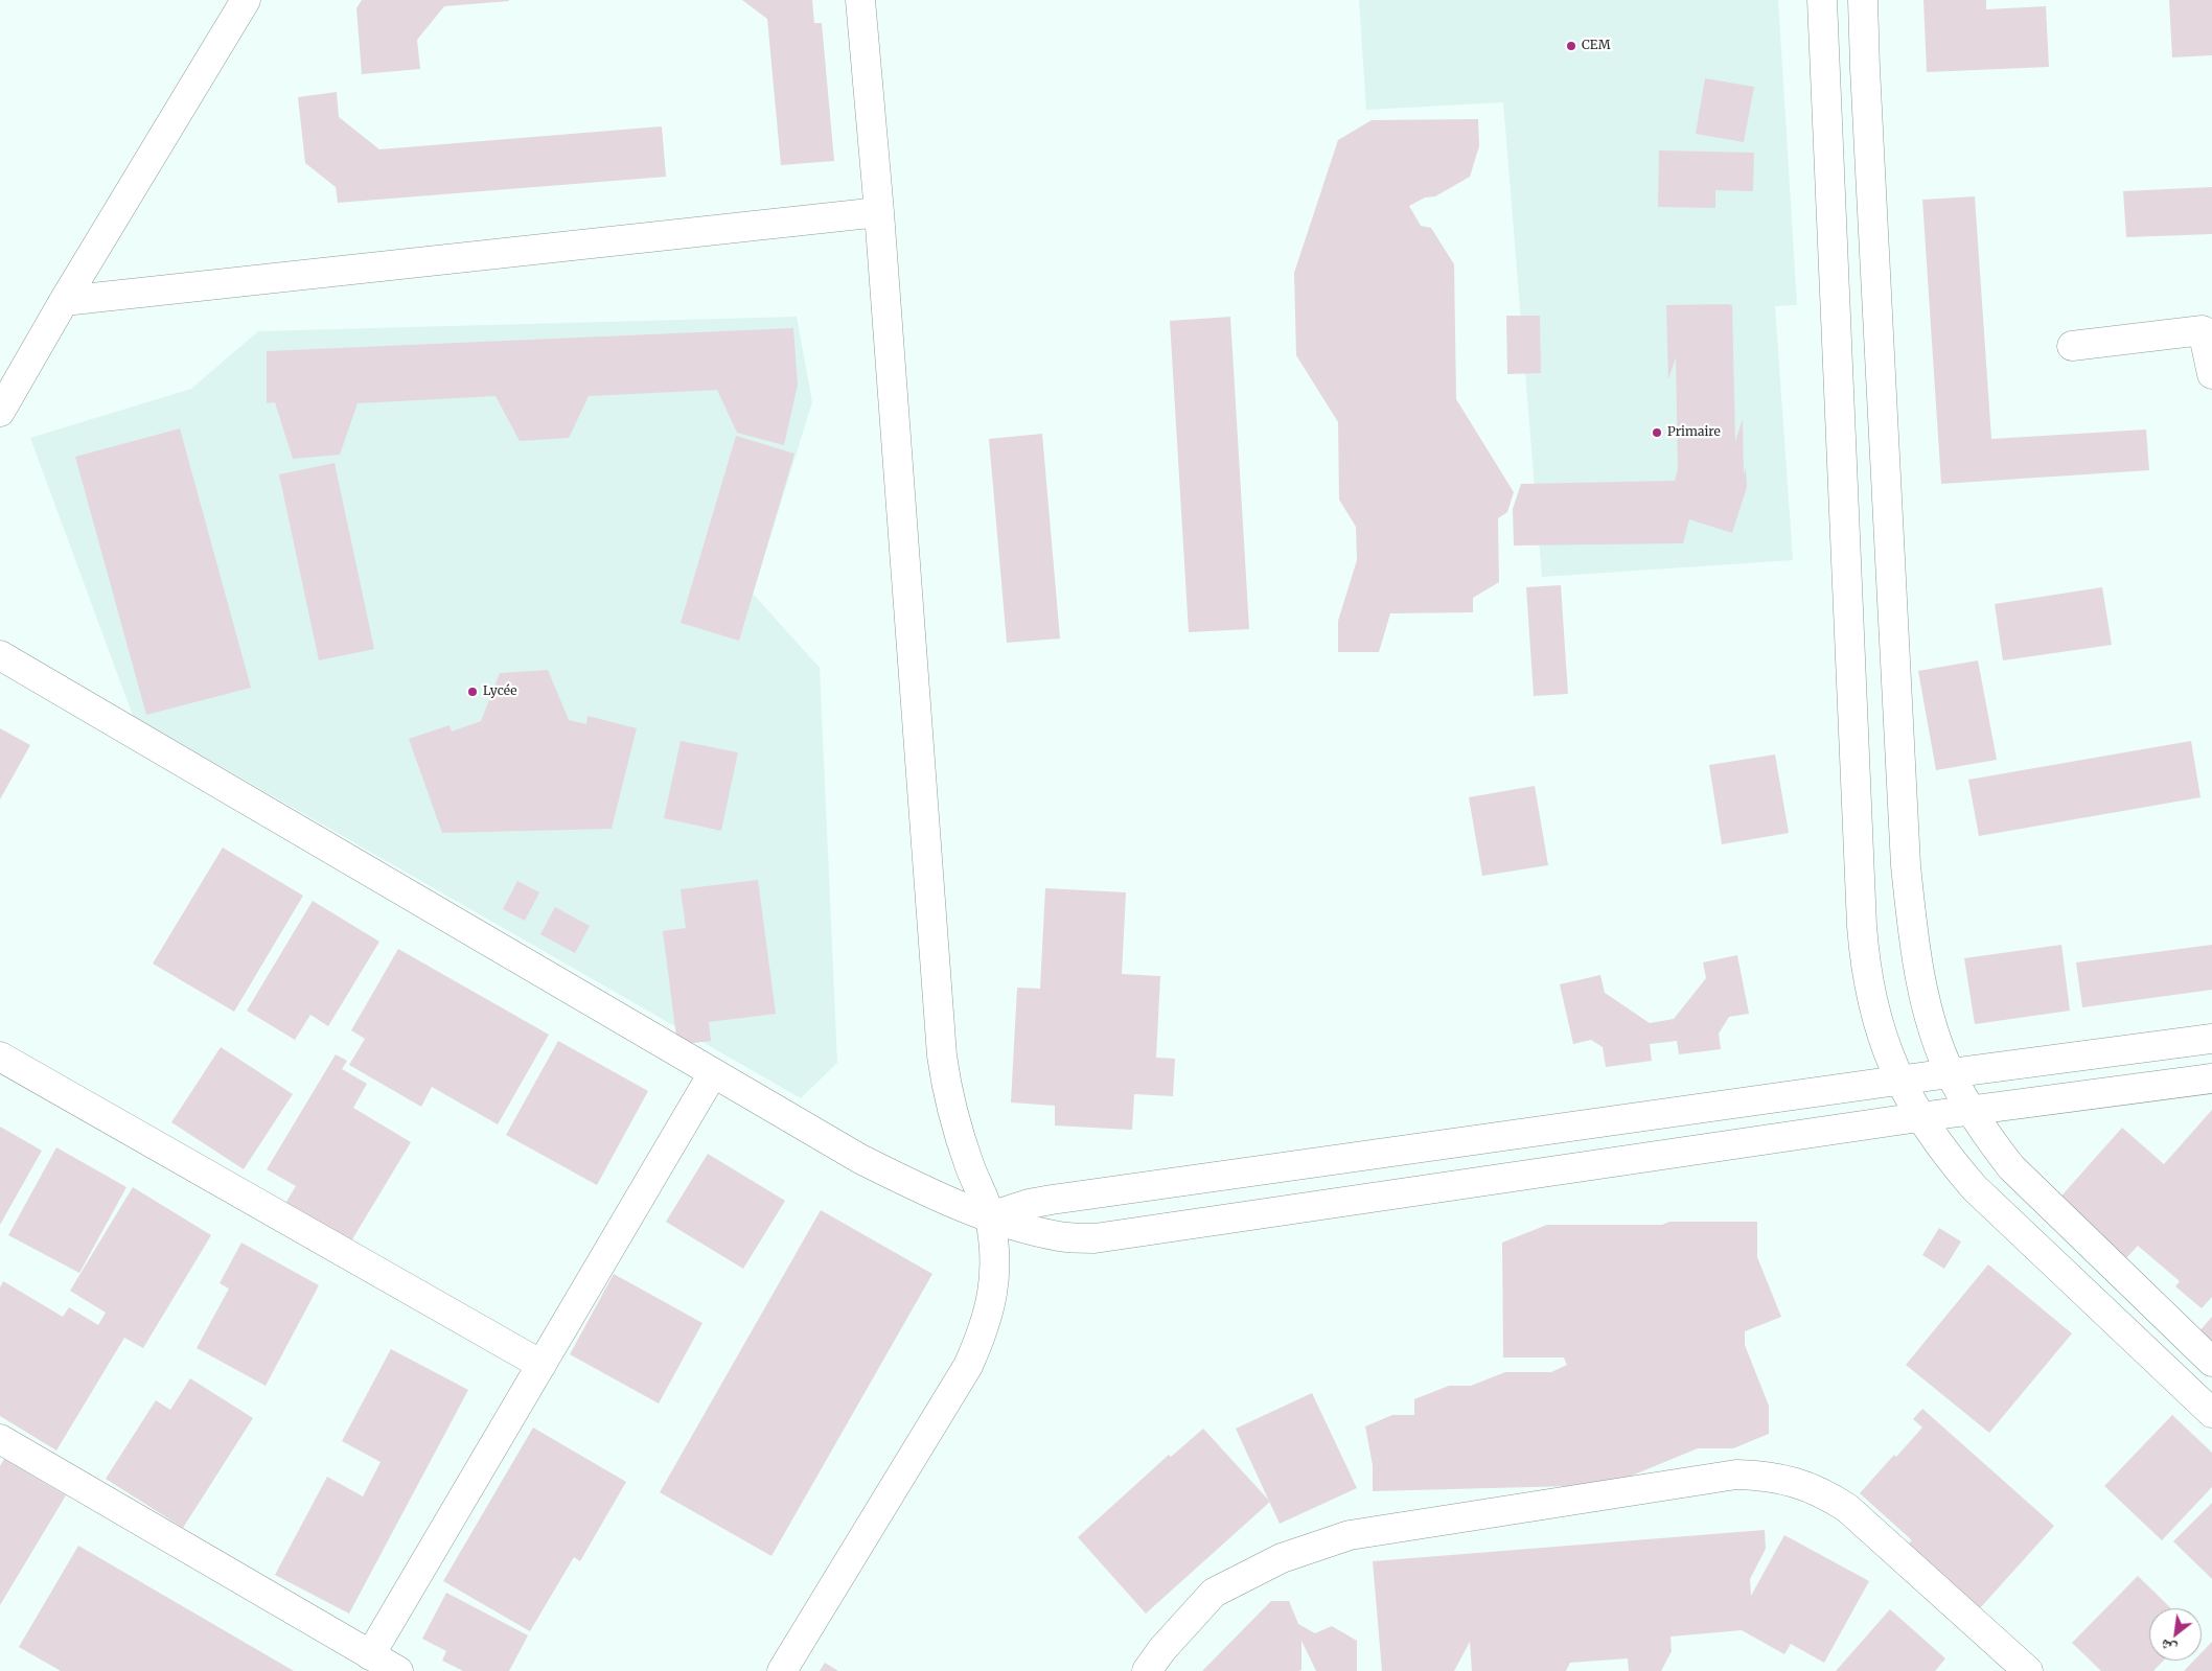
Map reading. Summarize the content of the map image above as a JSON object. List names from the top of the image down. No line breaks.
{"places":["CEM","Primaire","Lycée"],"north":"bottom left"}
